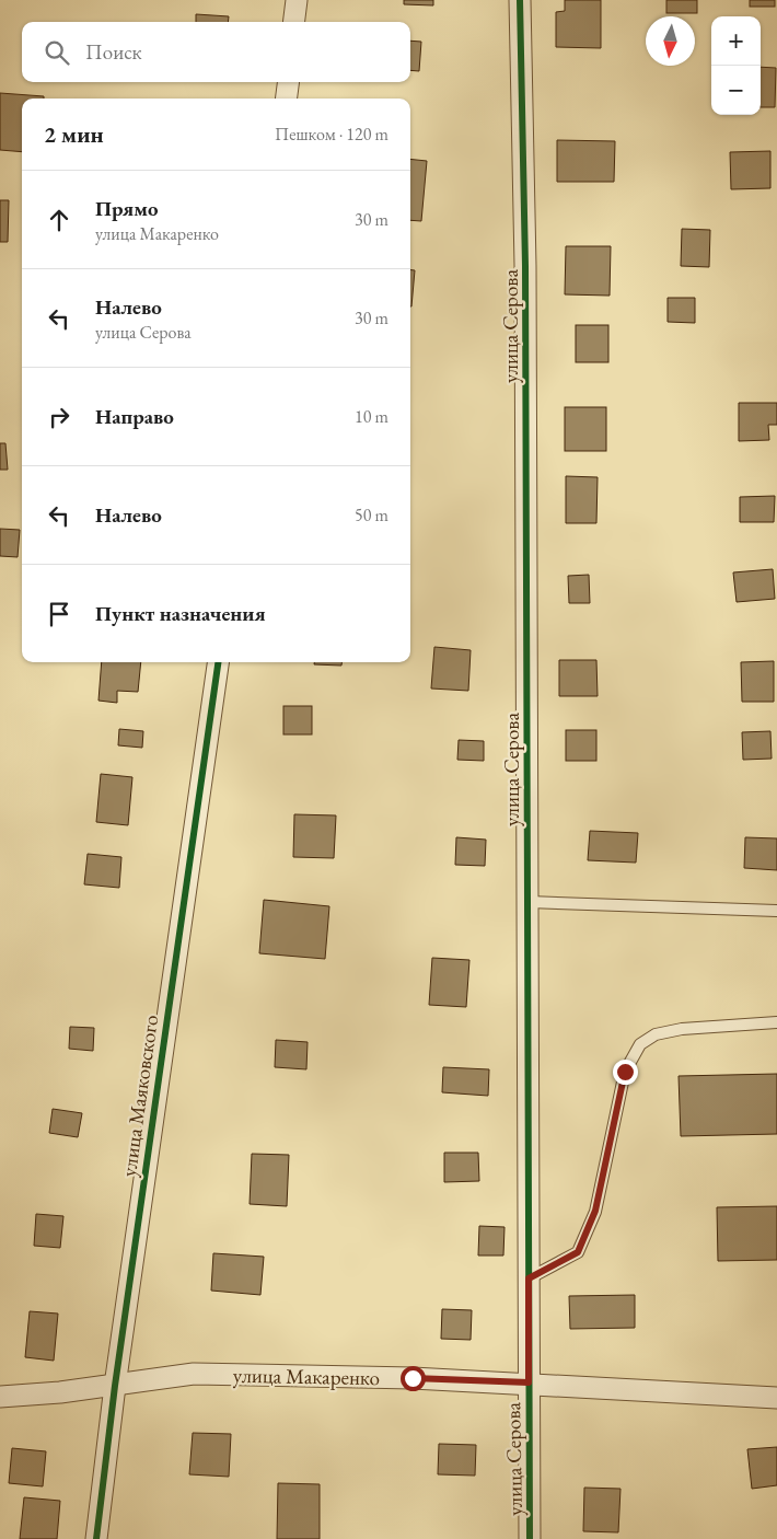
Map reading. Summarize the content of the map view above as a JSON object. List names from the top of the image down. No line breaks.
{"streets":{"street":["улица Серова","улица Маяковского","улица Макаренко"]},"crossings":[["улица Серова","улица Макаренко"],["улица Маяковского","улица Макаренко"]],"north":"bottom","page":{"map_buttons":["+","−"],"search":"Поиск","heading":["2 мин","Пешком · 120 m"],"list":[["Прямо","улица Макаренко","30 m"],["Налево","улица Серова","30 m"],["Направо","10 m"],["Налево","50 m"],"Пункт назначения"]}}
